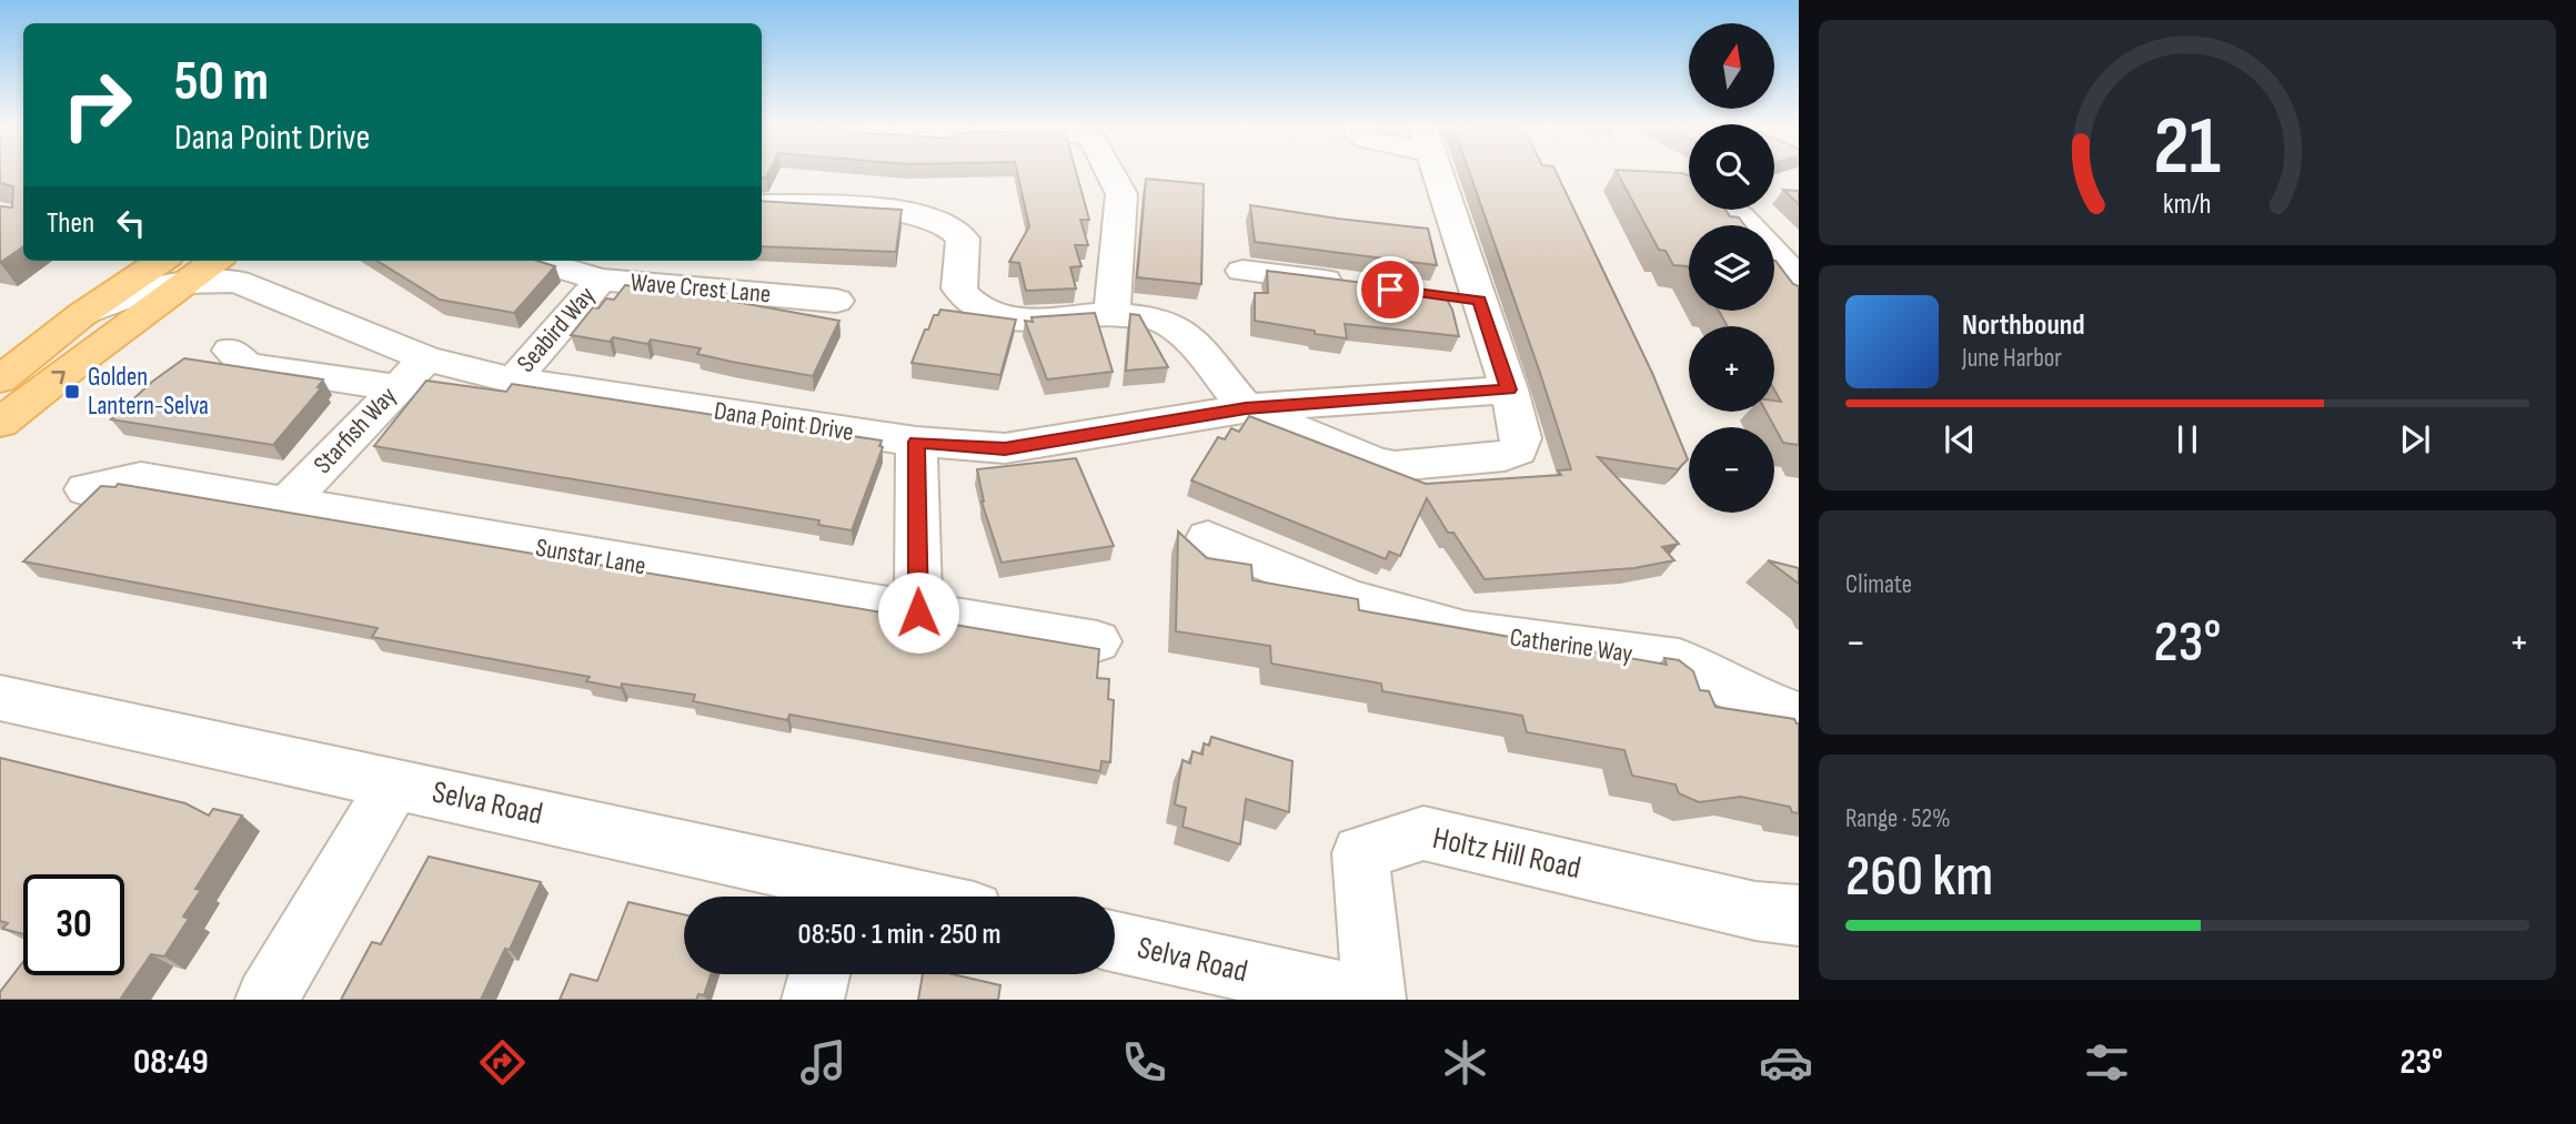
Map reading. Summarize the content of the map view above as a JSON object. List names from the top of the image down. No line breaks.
{"streets":{"street":["Wave Crest Lane","Seabird Way","Dana Point Drive","Starfish Way","Sunstar Lane","Catherine Way","Selva Road","Holtz Hill Road"]},"crossings":[["Wave Crest Lane","Seabird Way"],["Seabird Way","Dana Point Drive"],["Dana Point Drive","Starfish Way"],["Starfish Way","Sunstar Lane"],["Selva Road","Holtz Hill Road"]],"places":{"transit":["Golden Lantern-Selva"]},"north":"top","page":{"map_buttons":["+","−"],"turn":["50 m","Dana Point Drive"],"then":"Then","song":["Northbound","June Harbor"],"tile":["Climate",["Range · 52%","260 km"]],"heat":["−","23°","+"],"limit":"30","trip":"08:50 · 1 min · 250 m","tabs":["08:49","23°"],"gauge":["21","km/h"]}}
